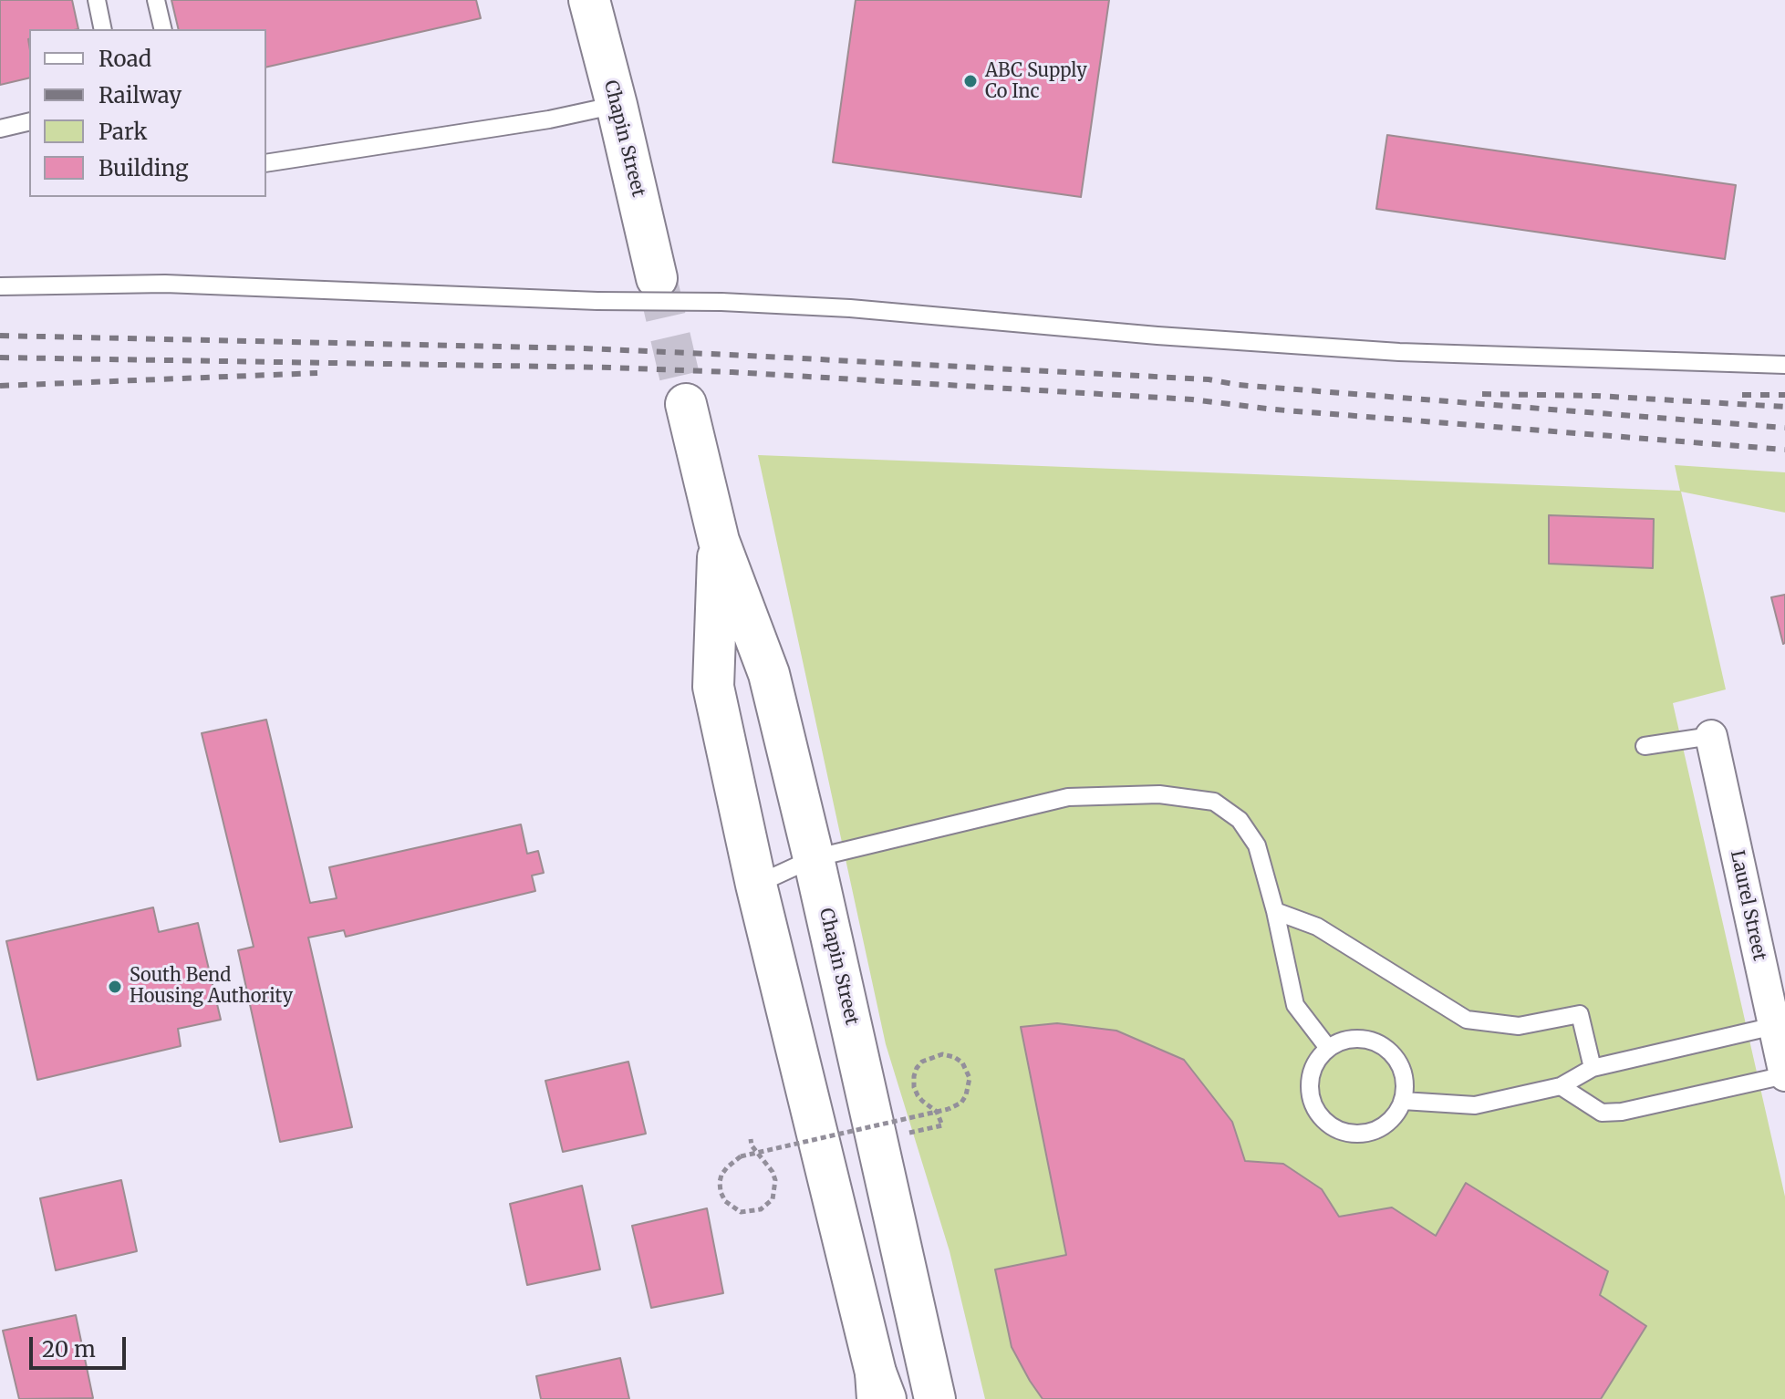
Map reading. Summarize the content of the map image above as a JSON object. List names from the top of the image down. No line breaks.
{"streets":{"main road":["Chapin Street"],"street":["Laurel Street"]},"places":["ABC Supply Co Inc","South Bend Housing Authority"],"legend":["Road","Railway","Park","Building"],"scale_bar":"20 m"}
